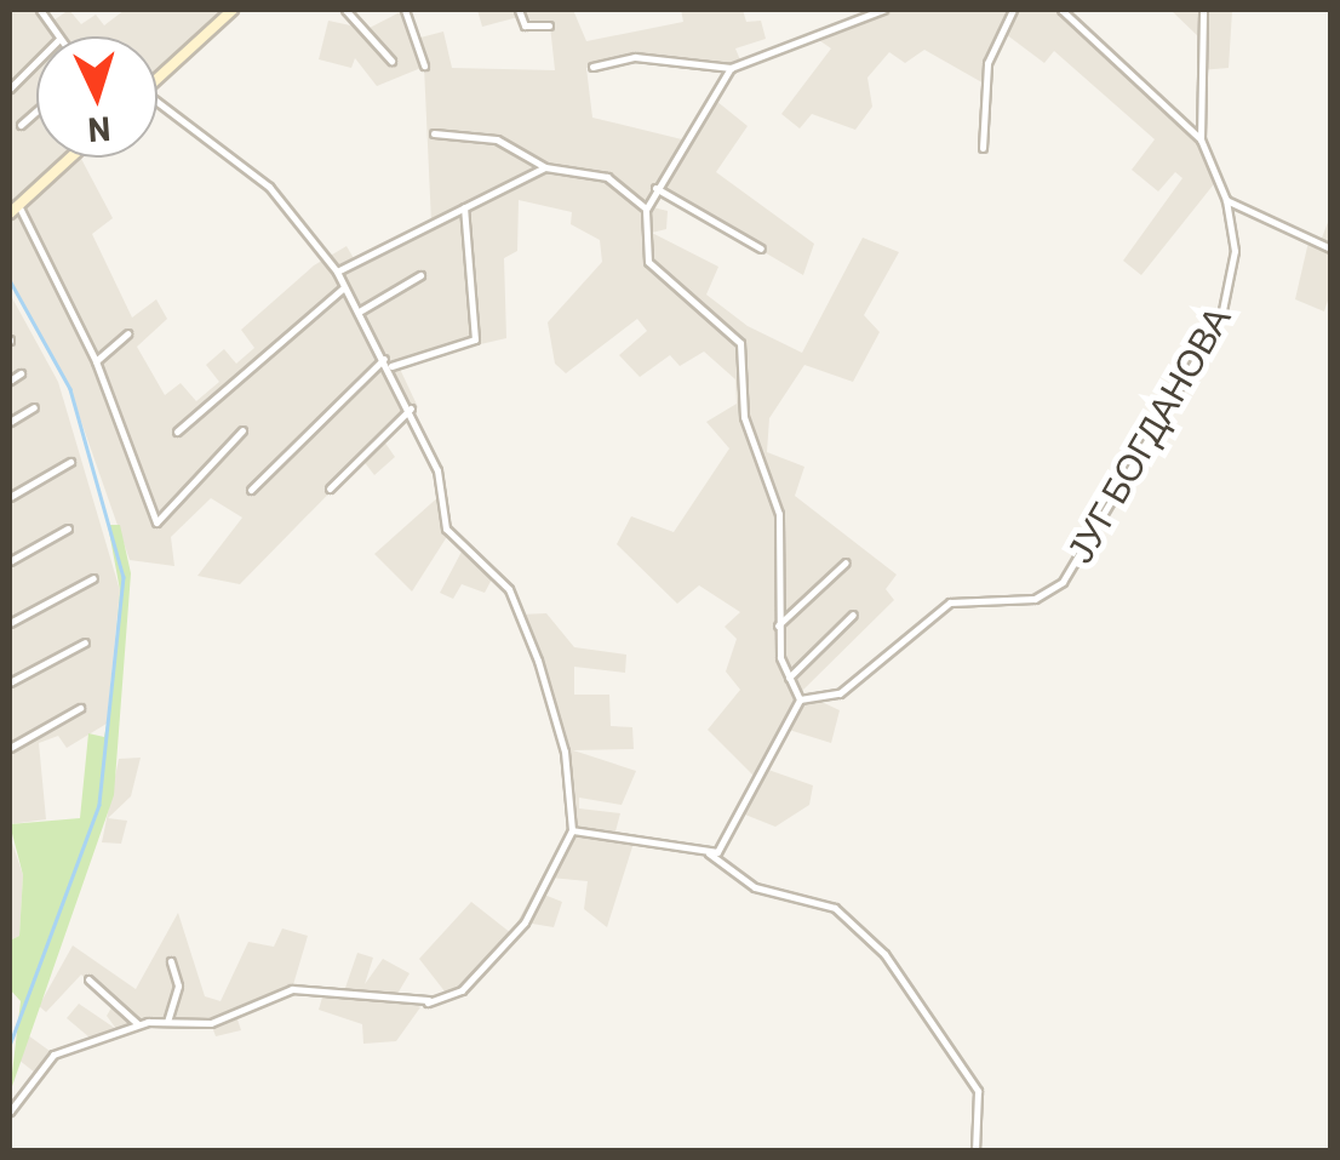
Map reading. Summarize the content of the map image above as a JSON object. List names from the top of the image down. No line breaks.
{"streets":{"street":["ЈУГ БОГДАНОВА"]},"north":"bottom"}
